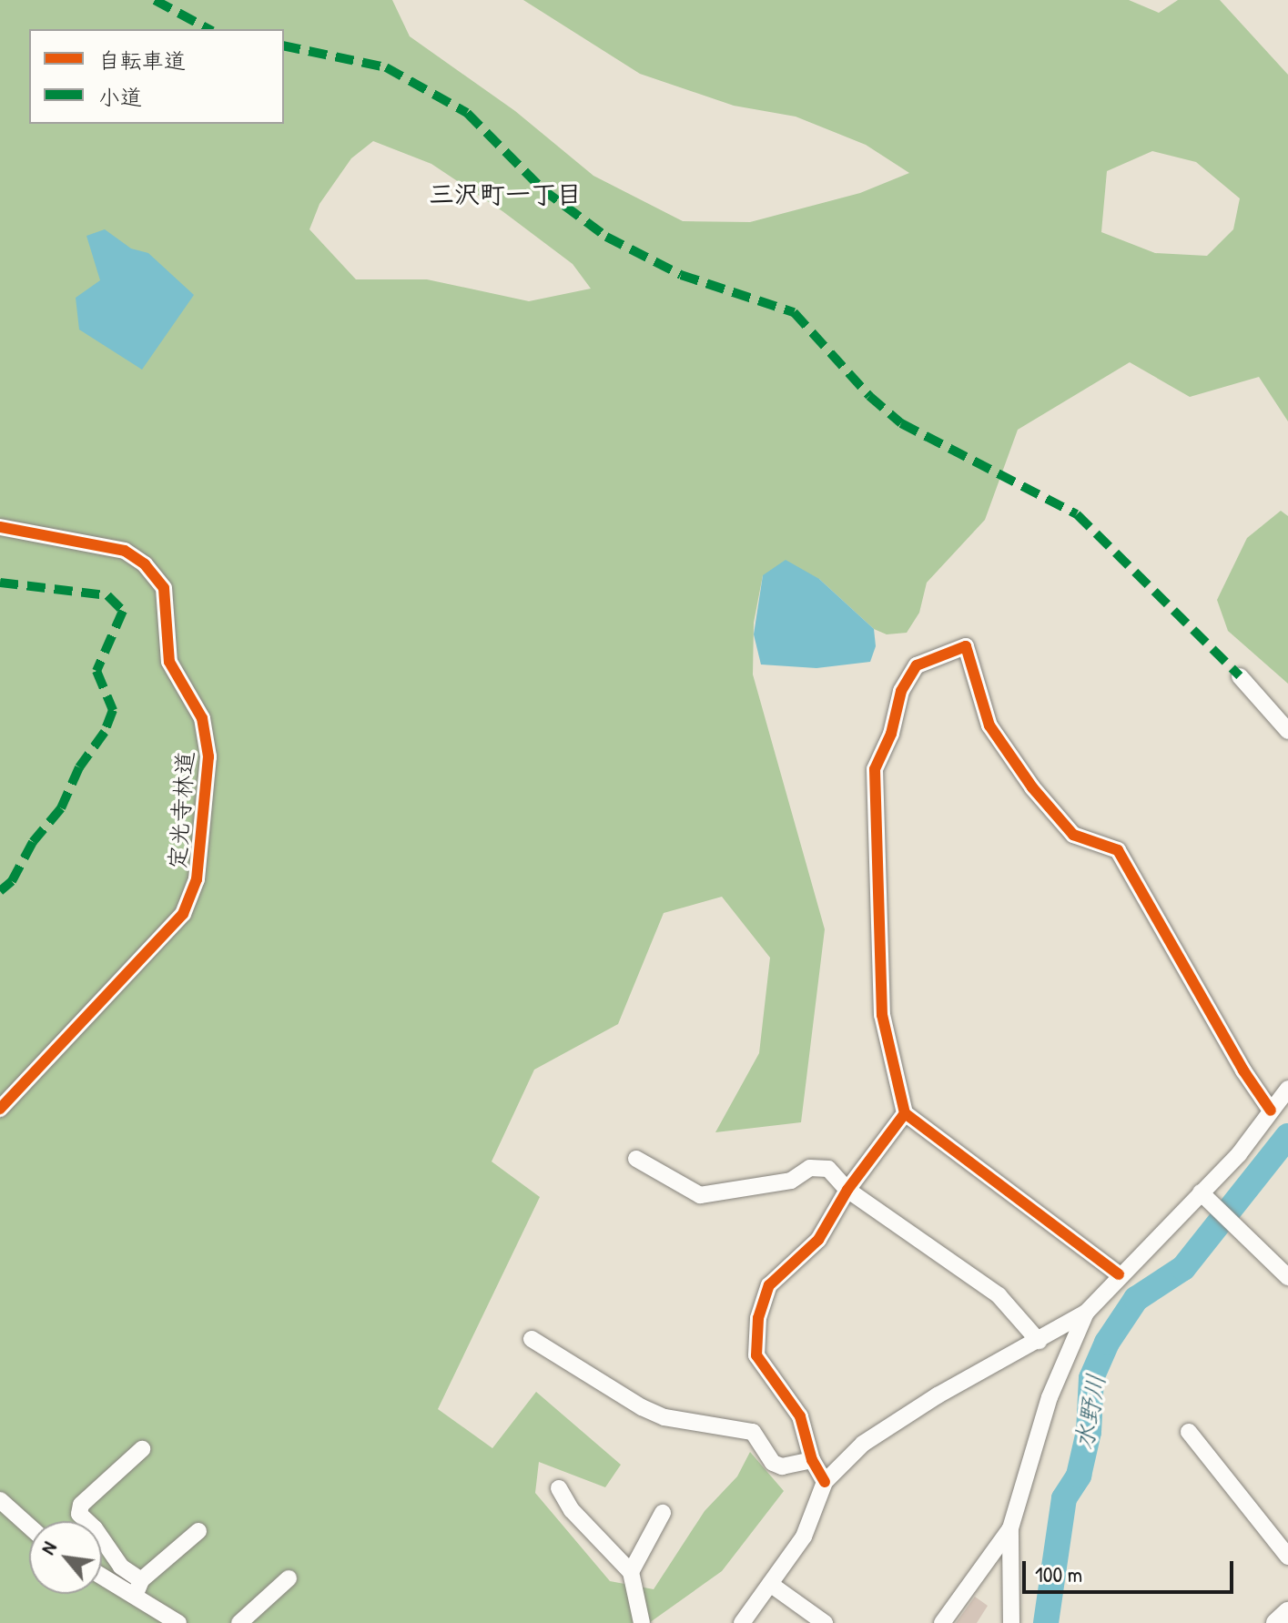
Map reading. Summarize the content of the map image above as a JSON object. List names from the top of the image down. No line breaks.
{"streets":{"street":["定光寺林道"]},"districts":["三沢町一丁目"],"water":["水野川"],"legend":["自転車道","小道"],"scale_bar":"100 m","north":"top left"}
